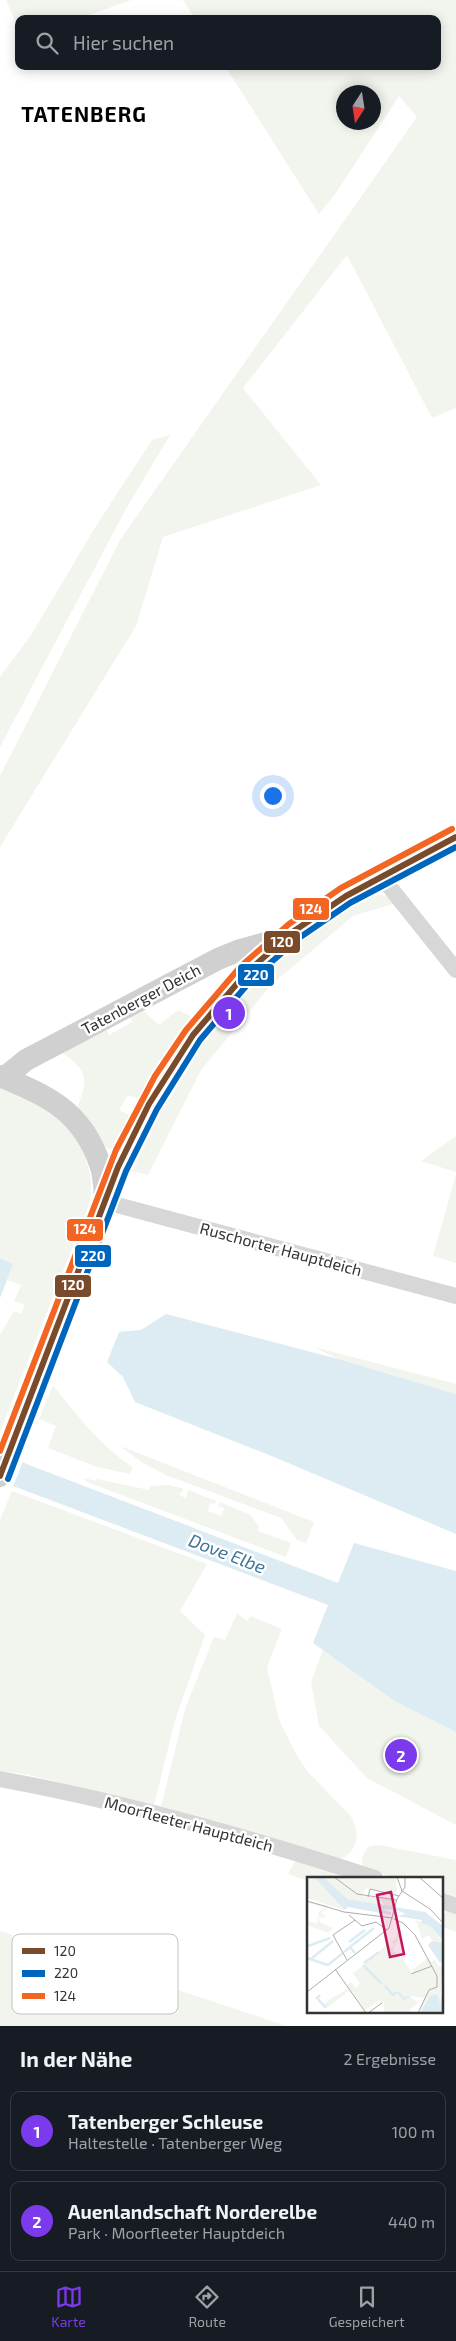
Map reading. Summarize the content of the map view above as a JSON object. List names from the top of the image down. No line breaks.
{"streets":{"street":["Tatenberger Deich","Ruschorter Hauptdeich","Moorfleeter Hauptdeich"]},"crossings":[["Tatenberger Deich","Ruschorter Hauptdeich"]],"districts":["TATENBERG"],"water":["Dove Elbe"],"lines":["transit line 124","transit line 120","transit line 220"],"legend":["120","220","124"],"north":"bottom","page":{"search":"Hier suchen","pins":["1","2"],"heading":["In der Nähe","2 Ergebnisse"],"list":[{"mark":"1","name":"Tatenberger Schleuse","note":"Haltestelle · Tatenberger Weg","value":"100 m"},{"mark":"2","name":"Auenlandschaft Norderelbe","note":"Park · Moorfleeter Hauptdeich","value":"440 m"}],"nav":["Karte","Route","Gespeichert"]}}
